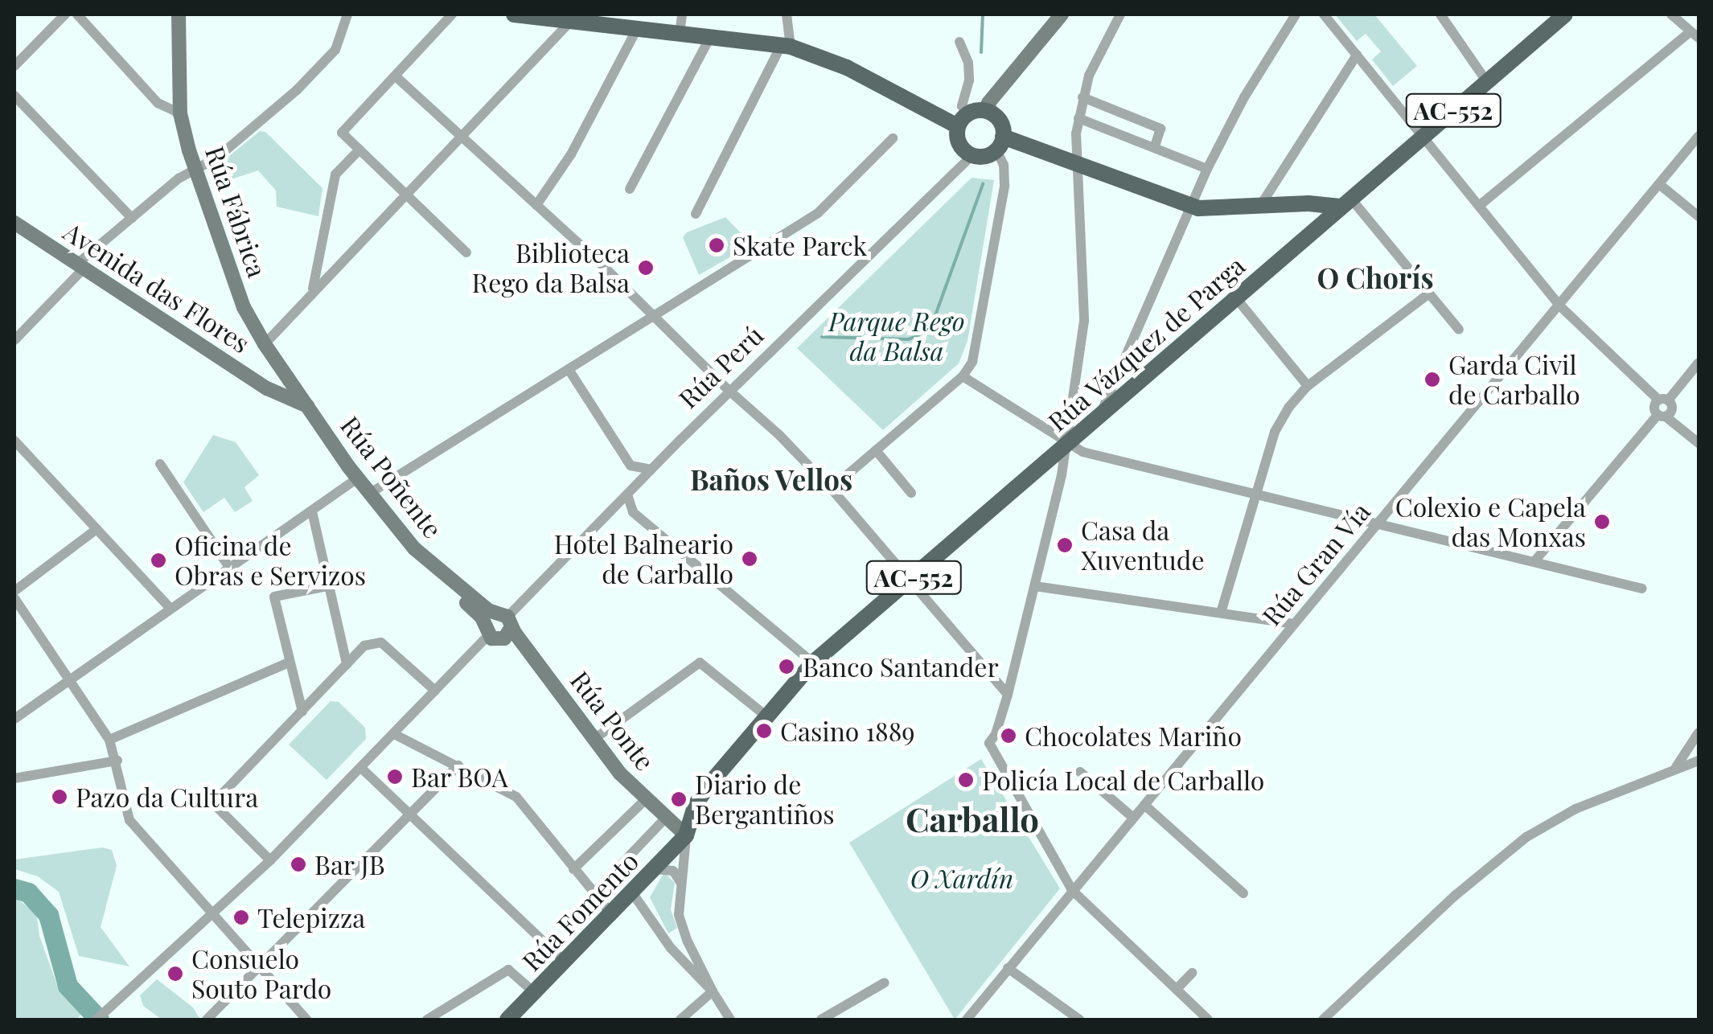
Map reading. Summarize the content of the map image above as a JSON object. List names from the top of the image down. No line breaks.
{"streets":{"main road":["AC-552","Rúa Vázquez de Parga","Rúa Fomento"],"street":["Rúa Fábrica","Avenida das Flores","Rúa Perú","Rúa Poñente","Rúa Gran Vía","Rúa Ponte"]},"crossings":[["AC-552","Rúa Vázquez de Parga"],["AC-552","Rúa Ponte"],["AC-552","Rúa Fomento"],["Rúa Fábrica","Avenida das Flores"],["Rúa Fábrica","Rúa Poñente"],["Avenida das Flores","Rúa Poñente"],["Rúa Perú","Rúa Poñente"],["Rúa Perú","Rúa Ponte"],["Rúa Poñente","Rúa Ponte"],["Rúa Ponte","Rúa Fomento"]],"districts":["O Chorís","Baños Vellos","Carballo"],"parks":["Parque Rego da Balsa","O Xardín"],"places":["Skate Parck","Biblioteca Rego da Balsa","Garda Civil de Carballo","Colexio e Capela das Monxas","Casa da Xuventude","Hotel Balneario de Carballo","Oficina de Obras e Servizos","Banco Santander","Casino 1889","Chocolates Mariño","Bar BOA","Policía Local de Carballo","Pazo da Cultura","Diario de Bergantiños","Bar JB","Telepizza","Consuelo Souto Pardo"]}
